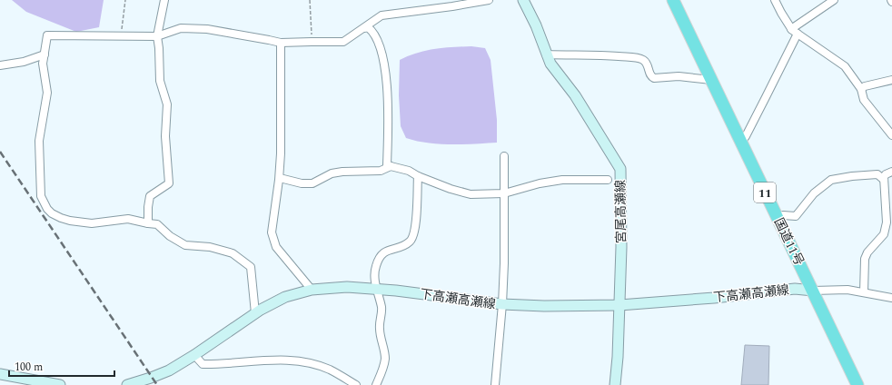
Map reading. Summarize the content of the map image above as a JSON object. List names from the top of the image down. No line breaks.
{"streets":{"highway":["11","国道11号"],"main road":["宮尾高瀬線","下高瀬高瀬線"]},"crossings":[["宮尾高瀬線","下高瀬高瀬線"],["国道11号","下高瀬高瀬線"]],"scale_bar":"100 m"}
